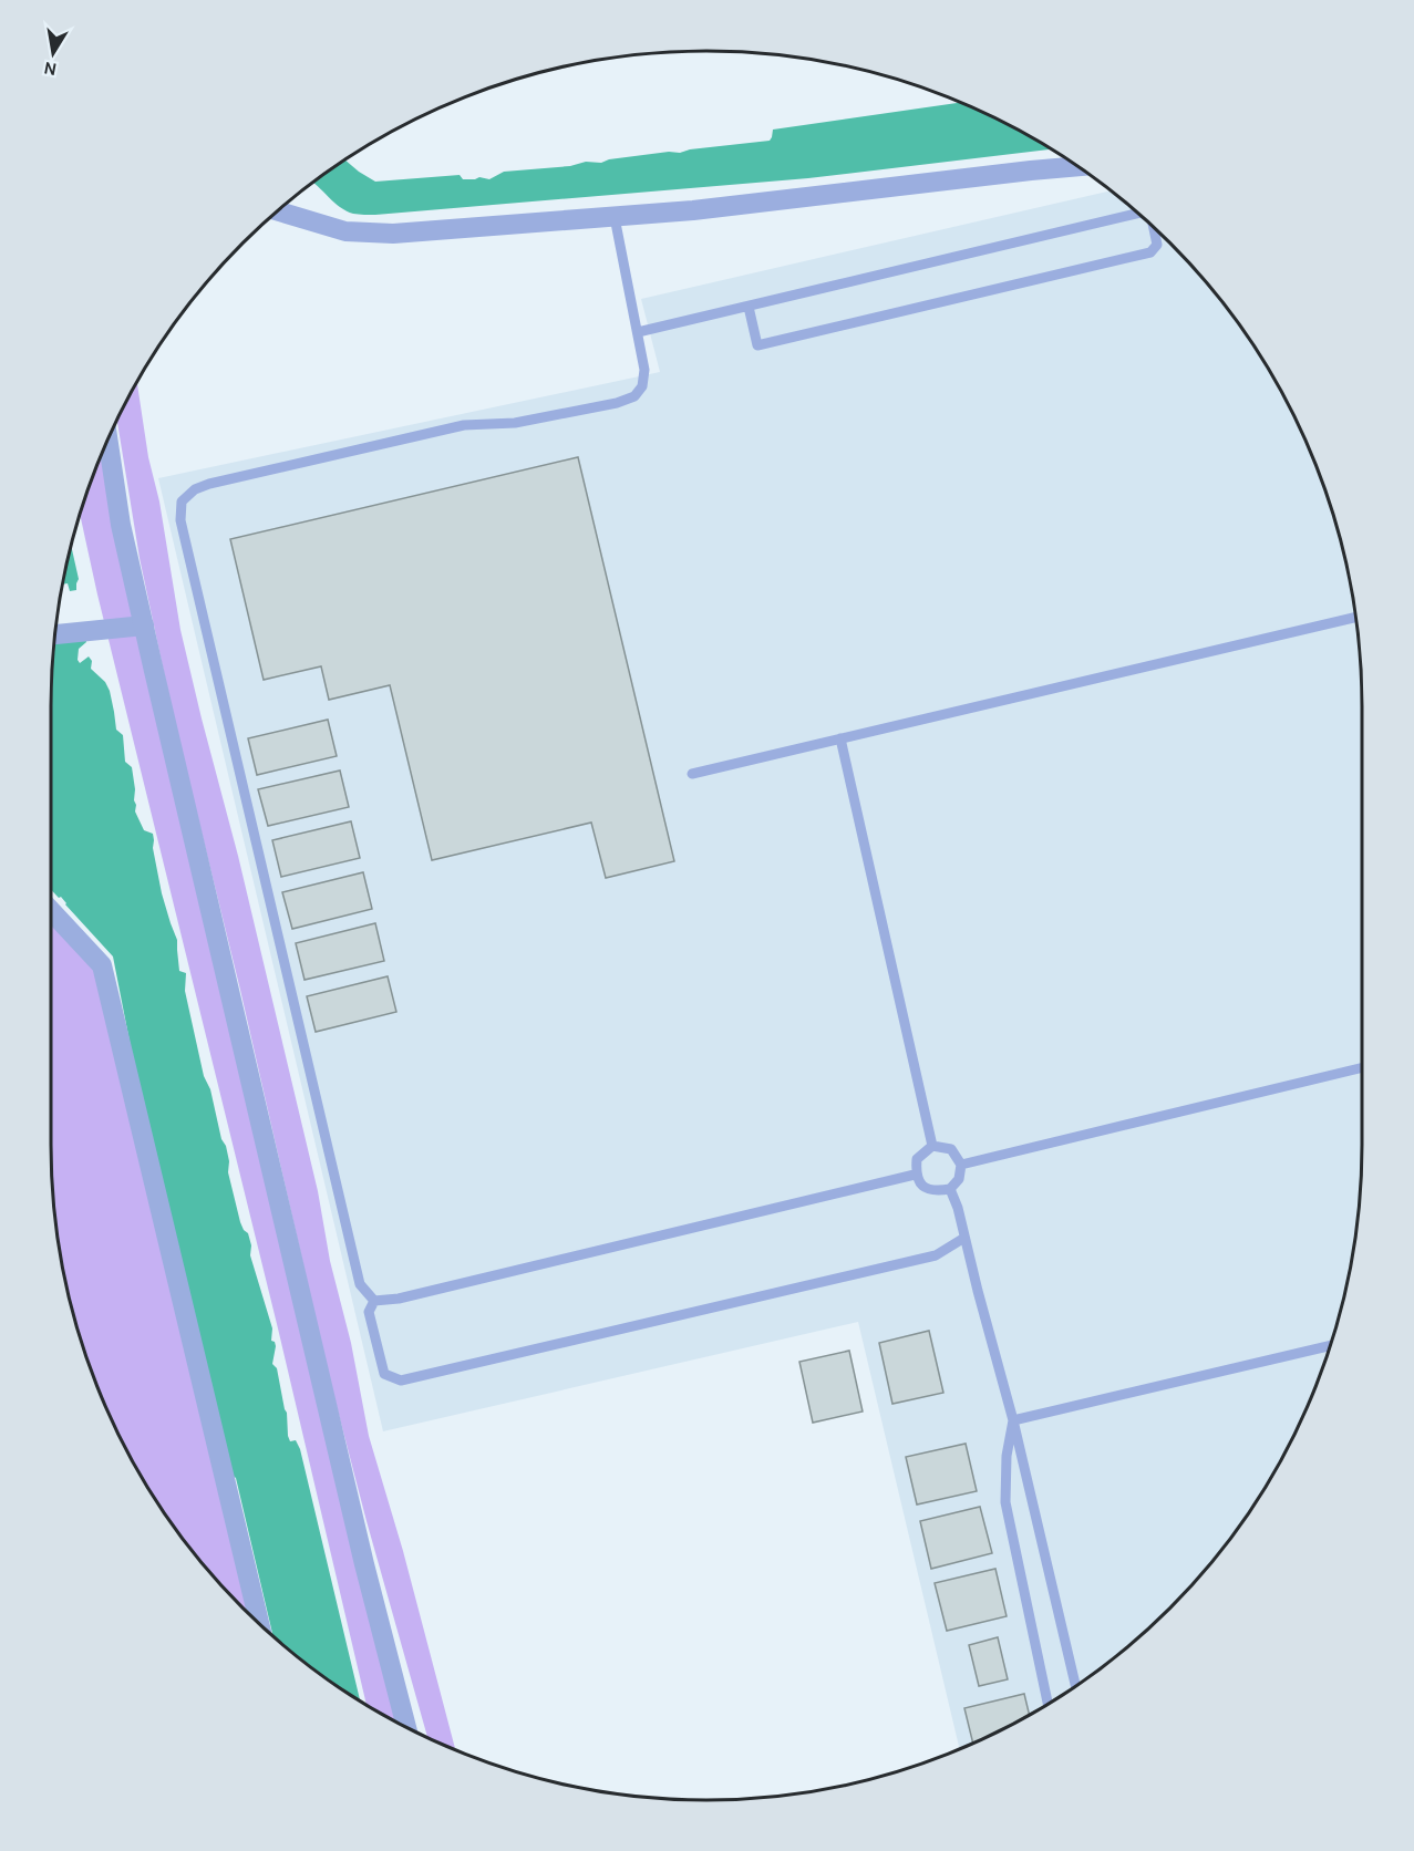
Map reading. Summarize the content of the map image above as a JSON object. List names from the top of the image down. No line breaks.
{"north":"bottom"}
